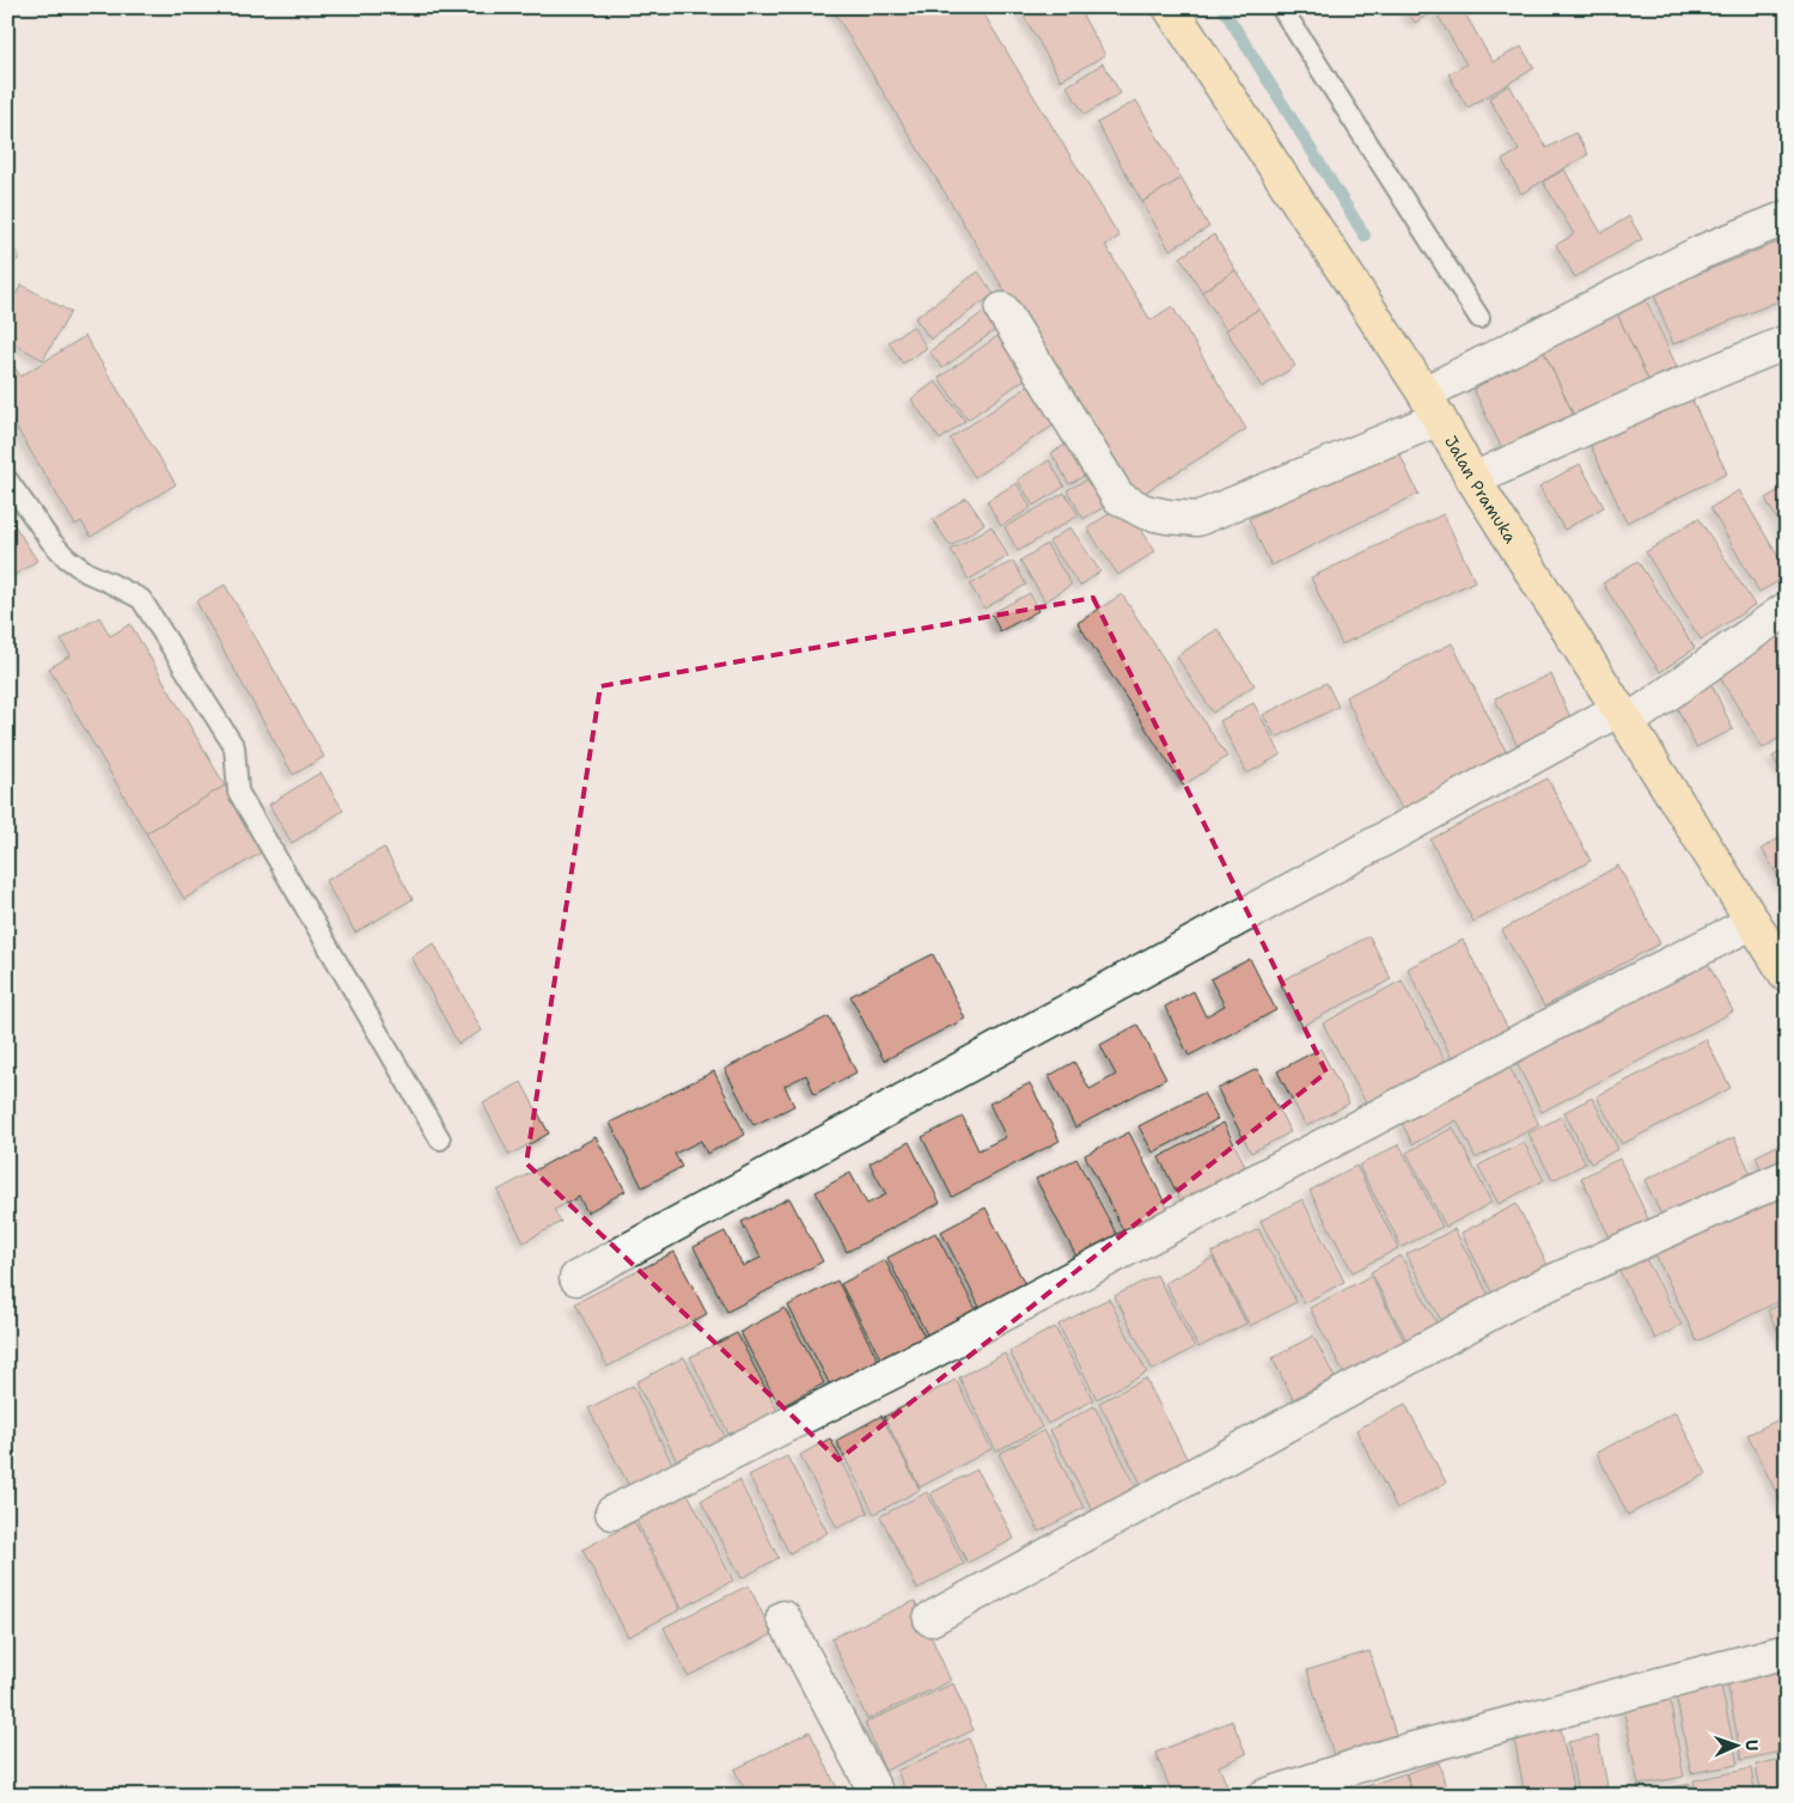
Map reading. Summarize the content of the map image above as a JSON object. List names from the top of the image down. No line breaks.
{"streets":{"main road":["Jalan Pramuka"]},"north":"right"}
